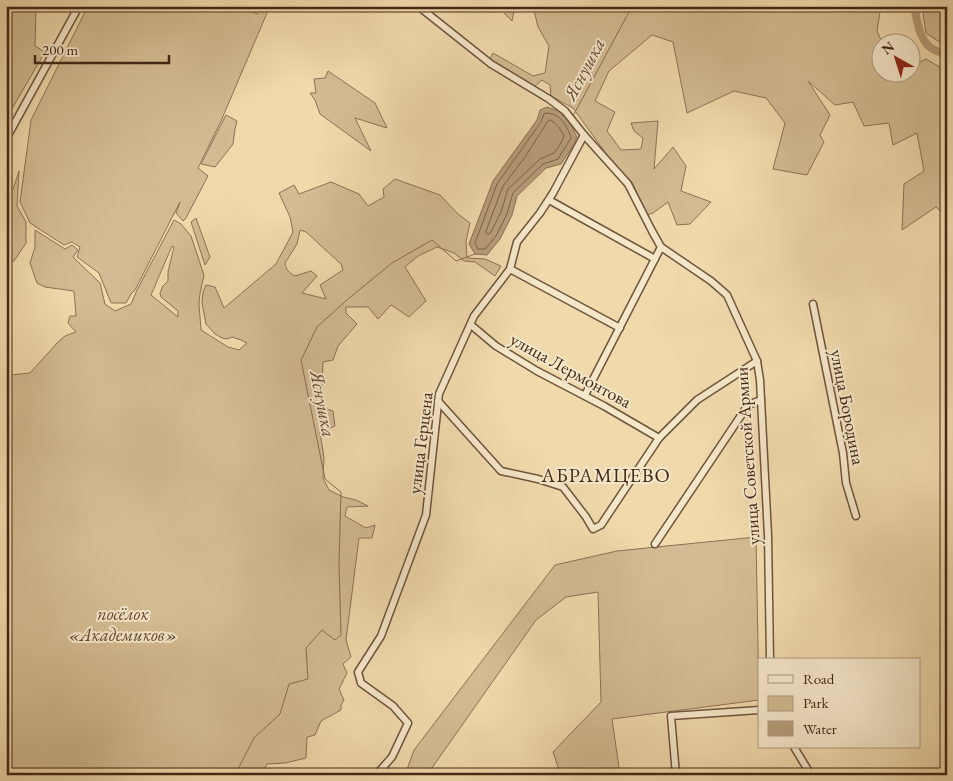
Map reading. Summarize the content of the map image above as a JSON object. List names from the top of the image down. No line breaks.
{"streets":{"street":["улица Лермонтова","улица Бородина","улица Герцена","улица Советской Армии"]},"crossings":[["улица Лермонтова","улица Герцена"],["улица Герцена","улица Советской Армии"]],"districts":["АБРАМЦЕВО"],"water":["Яснушка"],"parks":["посёлок «Академиков»"],"legend":["Road","Park","Water"],"scale_bar":"200 m","north":"top left"}
